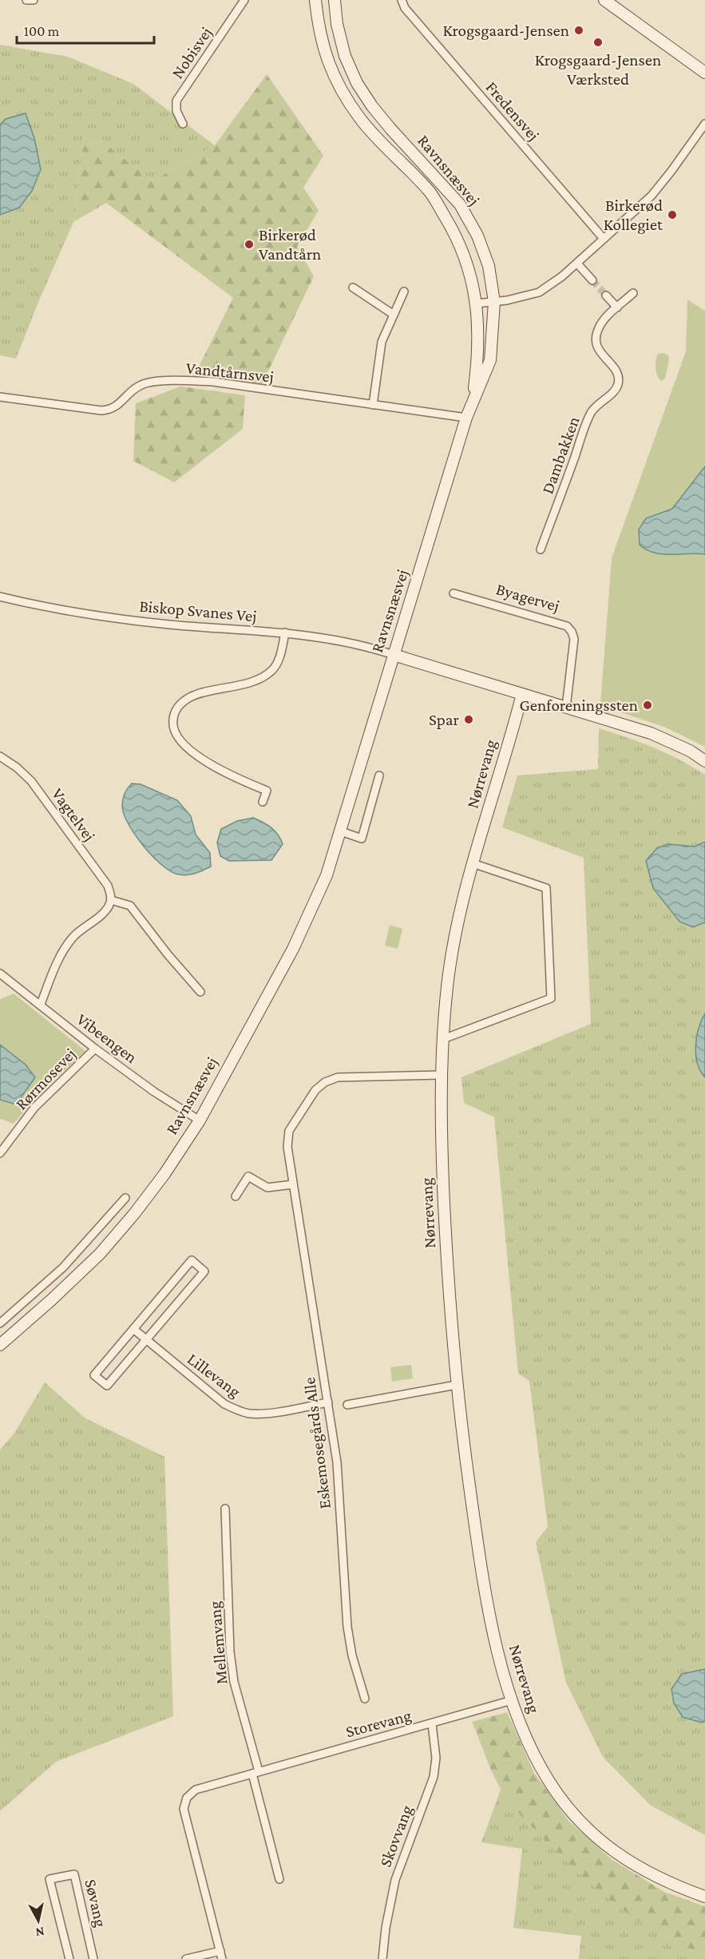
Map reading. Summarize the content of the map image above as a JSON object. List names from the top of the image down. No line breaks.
{"streets":{"main road":["Ravnsnæsvej","Nørrevang"],"street":["Nobisvej","Fredensvej","Vandtårnsvej","Dambakken","Byagervej","Biskop Svanes Vej","Vagtelvej","Vibeengen","Rørmosevej","Lillevang","Eskemosegårds Alle","Mellemvang","Storevang","Skovvang","Søvang"]},"crossings":[["Ravnsnæsvej","Vandtårnsvej"],["Ravnsnæsvej","Biskop Svanes Vej"],["Ravnsnæsvej","Vibeengen"],["Nørrevang","Eskemosegårds Alle"],["Nørrevang","Storevang"],["Vibeengen","Rørmosevej"],["Lillevang","Eskemosegårds Alle"],["Mellemvang","Storevang"],["Storevang","Skovvang"]],"places":["Krogsgaard-Jensen","Krogsgaard-Jensen Værksted","Birkerød Kollegiet","Birkerød Vandtårn","Genforeningssten","Spar"],"scale_bar":"100 m","north":"bottom"}
